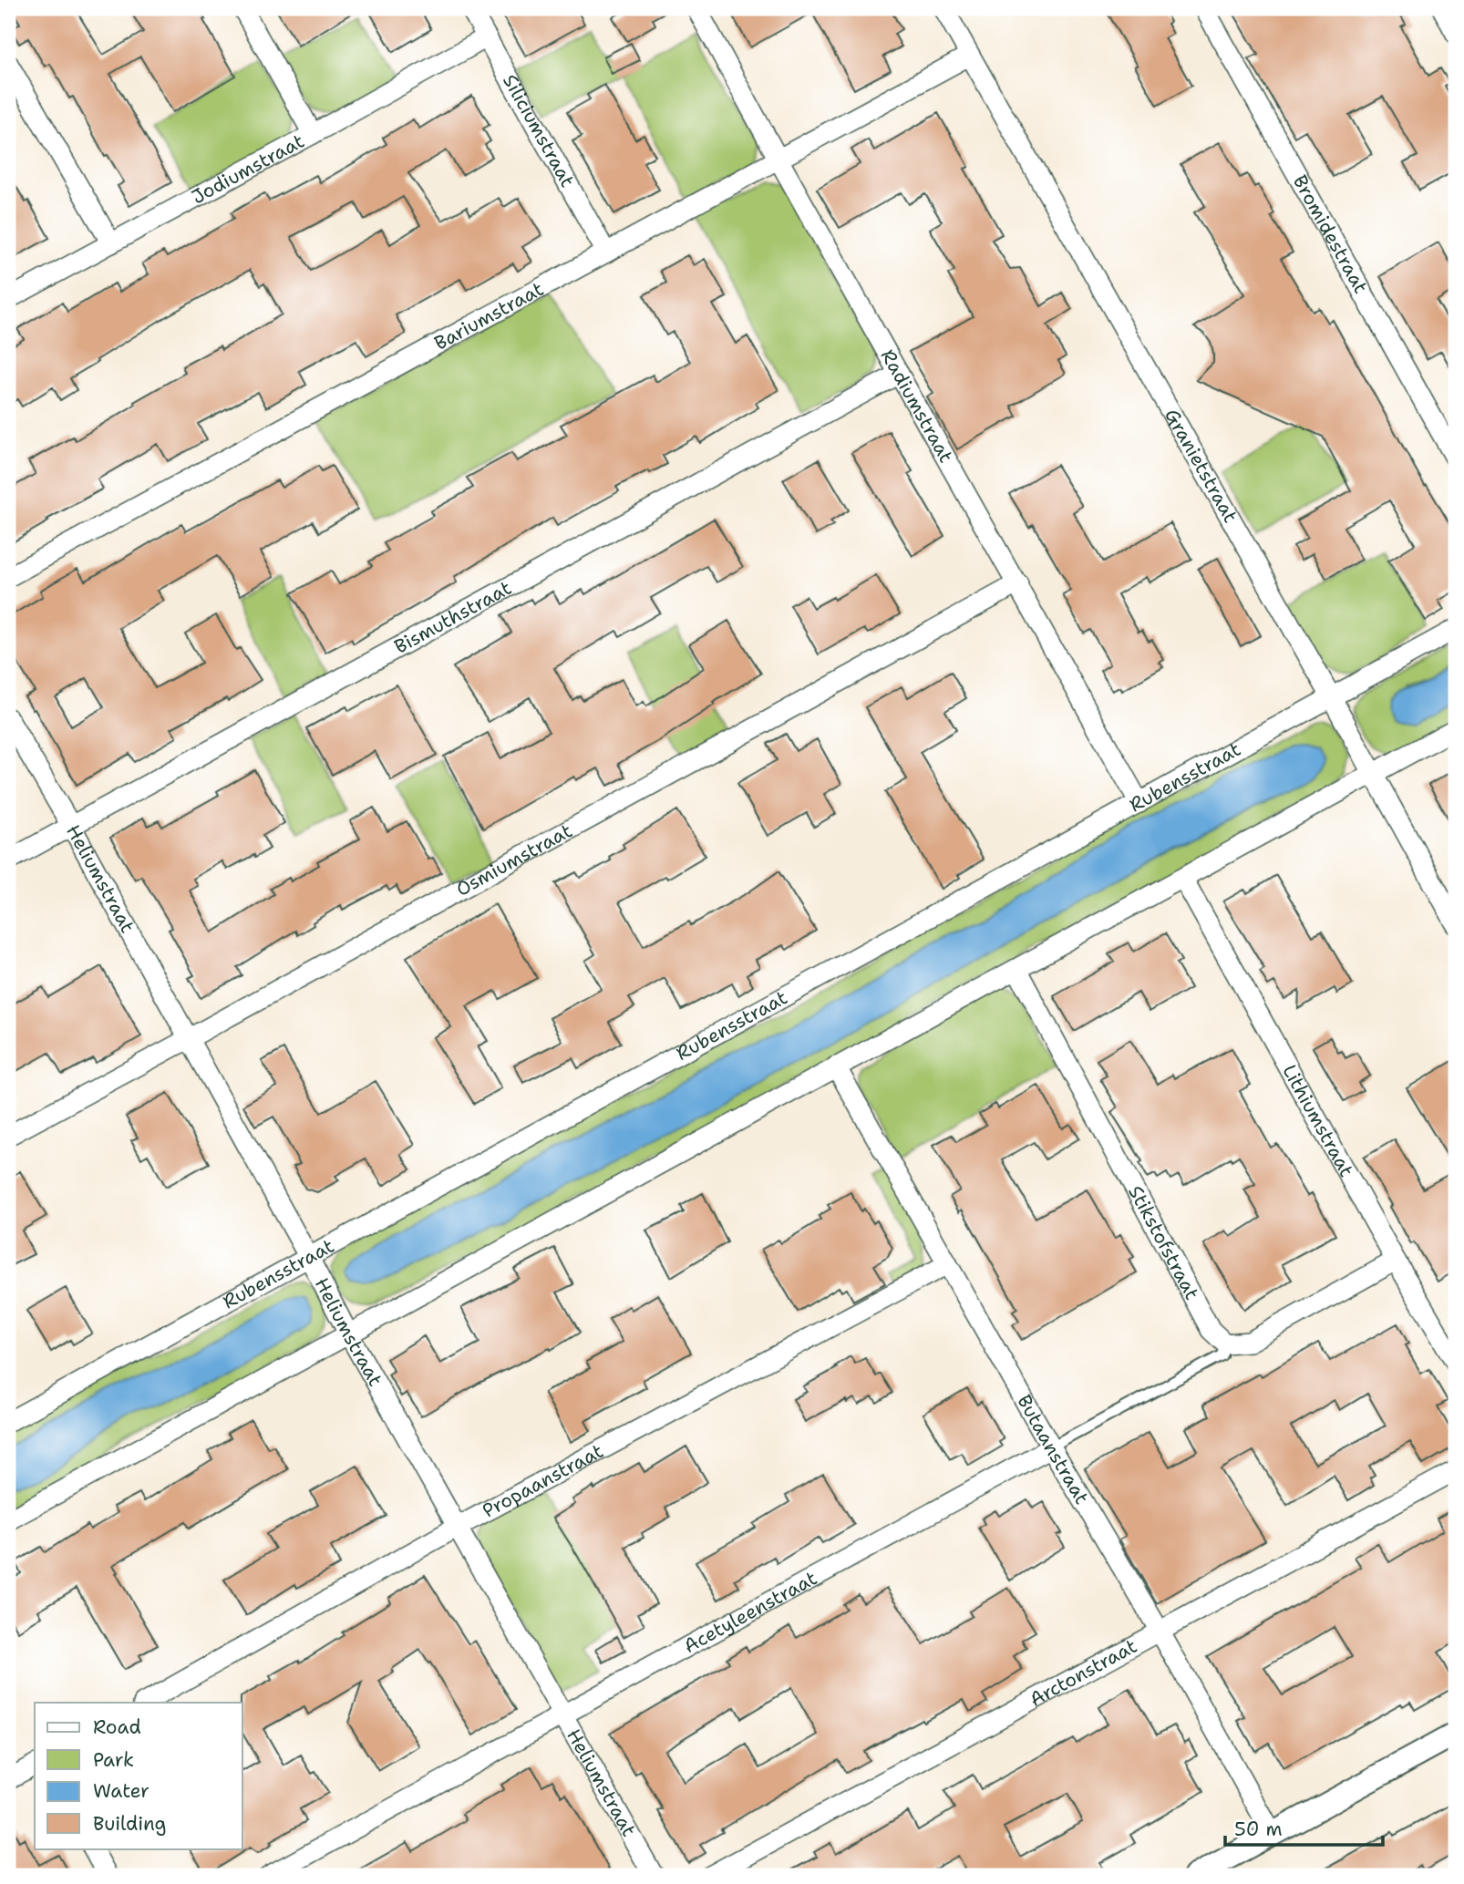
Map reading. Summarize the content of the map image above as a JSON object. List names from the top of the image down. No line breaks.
{"streets":{"street":["Siliciumstraat","Jodiumstraat","Bromidestraat","Bariumstraat","Radiumstraat","Granietstraat","Bismuthstraat","Rubensstraat","Osmiumstraat","Heliumstraat","Lithiumstraat","Stikstofstraat","Butaanstraat","Propaanstraat","Acetyleenstraat","Arctonstraat"]},"crossings":[["Siliciumstraat","Jodiumstraat"],["Siliciumstraat","Bariumstraat"],["Bariumstraat","Radiumstraat"],["Bariumstraat","Granietstraat"],["Radiumstraat","Bismuthstraat"],["Radiumstraat","Rubensstraat"],["Radiumstraat","Osmiumstraat"],["Granietstraat","Rubensstraat"],["Bismuthstraat","Heliumstraat"],["Rubensstraat","Heliumstraat"],["Osmiumstraat","Heliumstraat"],["Heliumstraat","Propaanstraat"],["Heliumstraat","Acetyleenstraat"],["Stikstofstraat","Acetyleenstraat"],["Butaanstraat","Propaanstraat"],["Butaanstraat","Acetyleenstraat"],["Butaanstraat","Arctonstraat"]],"legend":["Road","Park","Water","Building"],"scale_bar":"50 m"}
